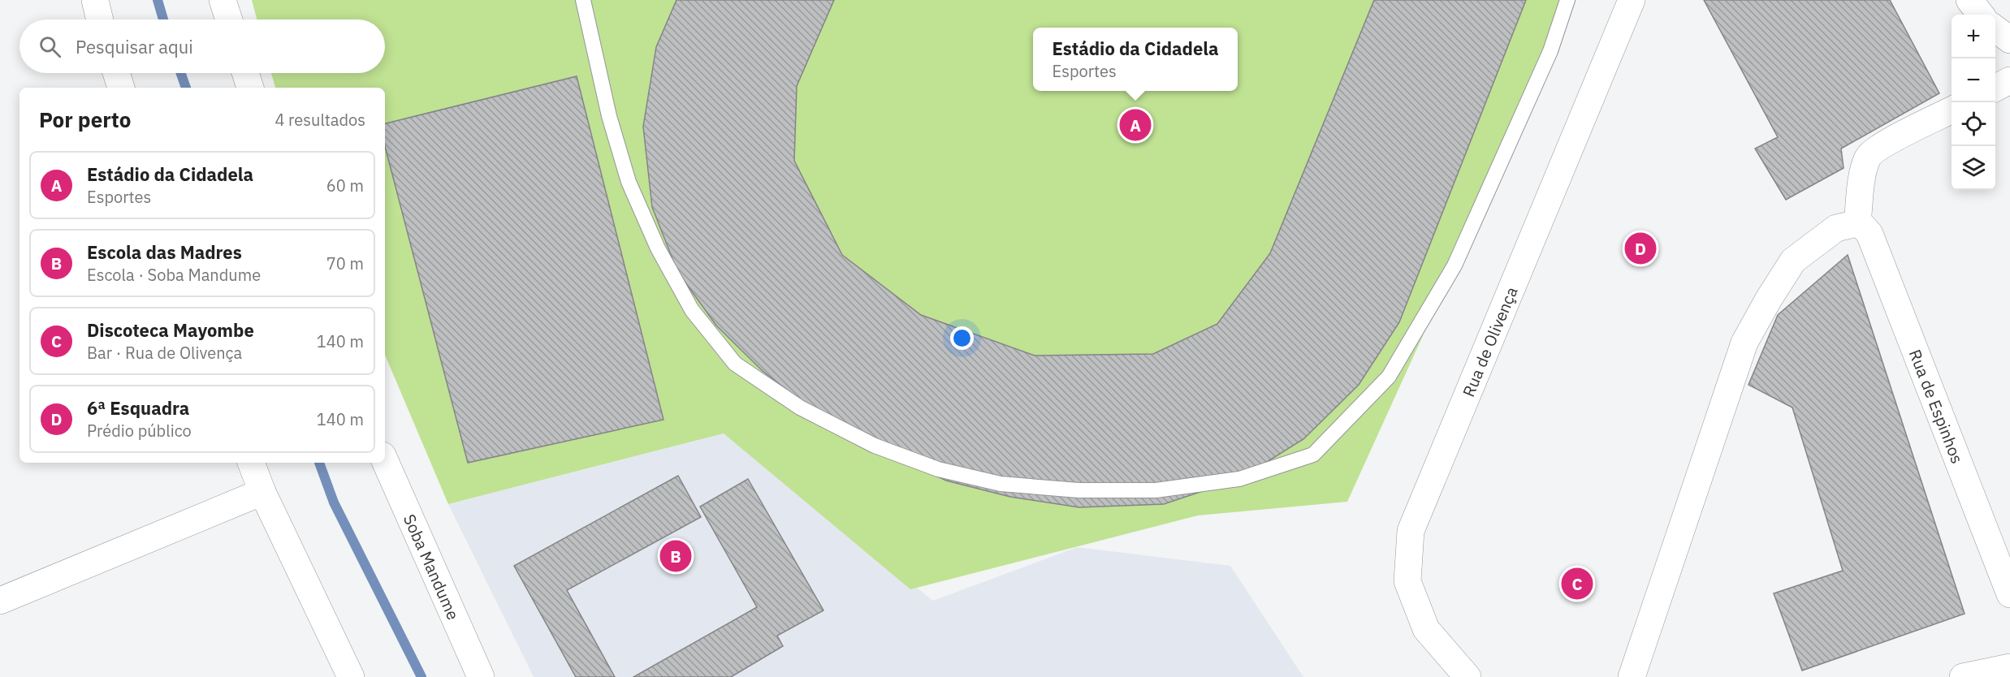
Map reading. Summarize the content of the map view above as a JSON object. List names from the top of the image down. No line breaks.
{"streets":{"street":["Rua de Olivença","Rua de Espinhos","Soba Mandume"]},"page":{"map_buttons":["+","−"],"search":"Pesquisar aqui","popup":["Estádio da Cidadela","Esportes"],"heading":["Por perto","4 resultados"],"pins":["A","D","B","C"],"list":[{"mark":"A","name":"Estádio da Cidadela","note":"Esportes","value":"60 m"},{"mark":"B","name":"Escola das Madres","note":"Escola · Soba Mandume","value":"70 m"},{"mark":"C","name":"Discoteca Mayombe","note":"Bar · Rua de Olivença","value":"140 m"},{"mark":"D","name":"6ª Esquadra","note":"Prédio público","value":"140 m"}]}}
